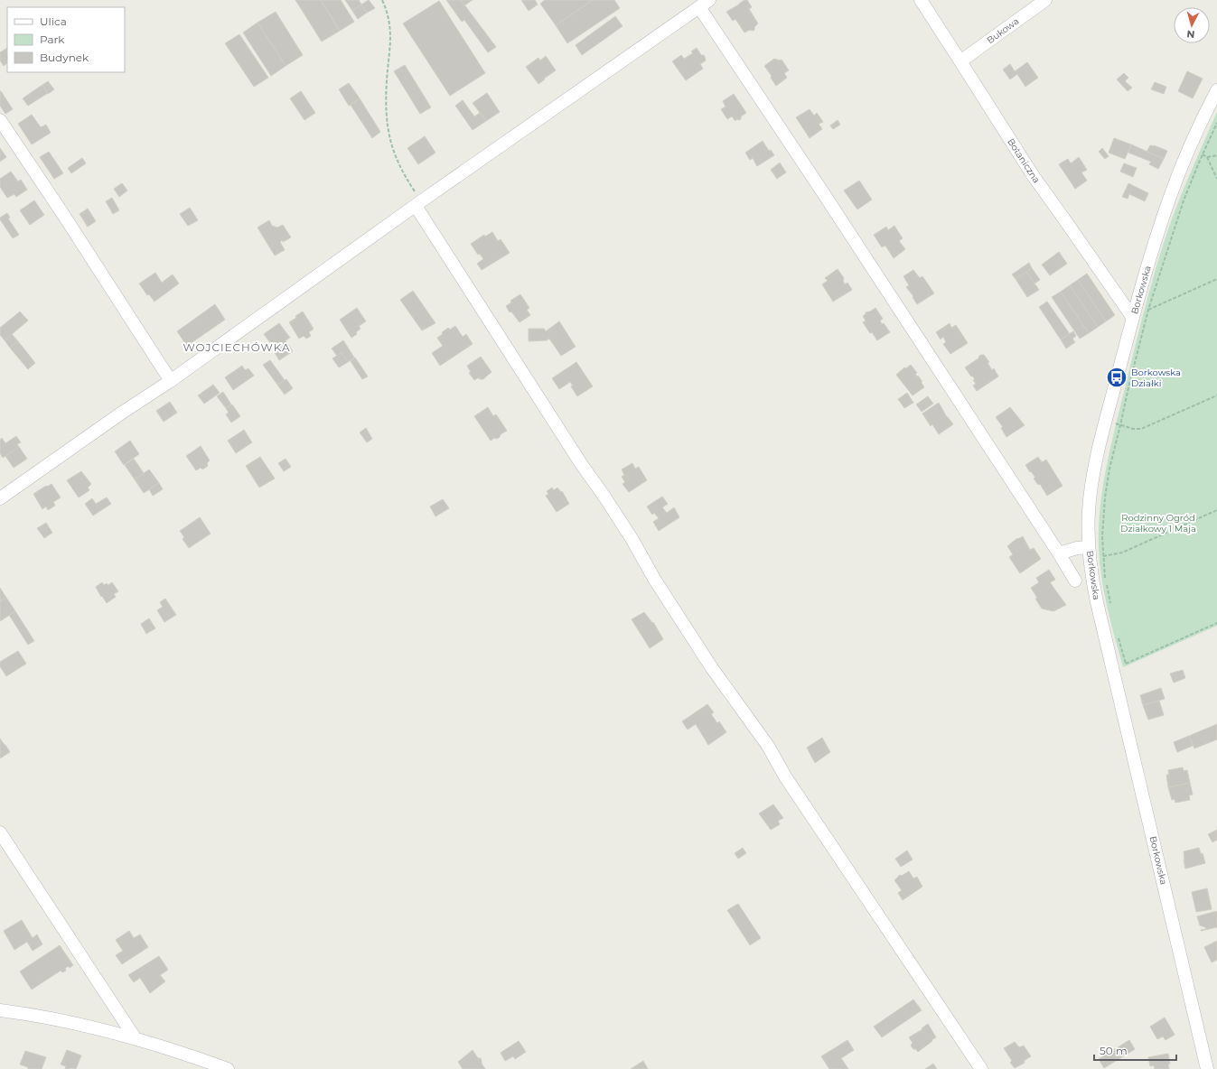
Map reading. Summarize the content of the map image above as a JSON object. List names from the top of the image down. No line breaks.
{"streets":{"street":["Bukowa","Botaniczna","Borkowska"]},"crossings":[["Bukowa","Botaniczna"],["Botaniczna","Borkowska"]],"districts":["WOJCIECHÓWKA"],"parks":["Rodzinny Ogród Działkowy 1 Maja"],"places":{"bus stop":["Borkowska Działki"]},"legend":["Ulica","Park","Budynek"],"scale_bar":"50 m","north":"bottom"}
